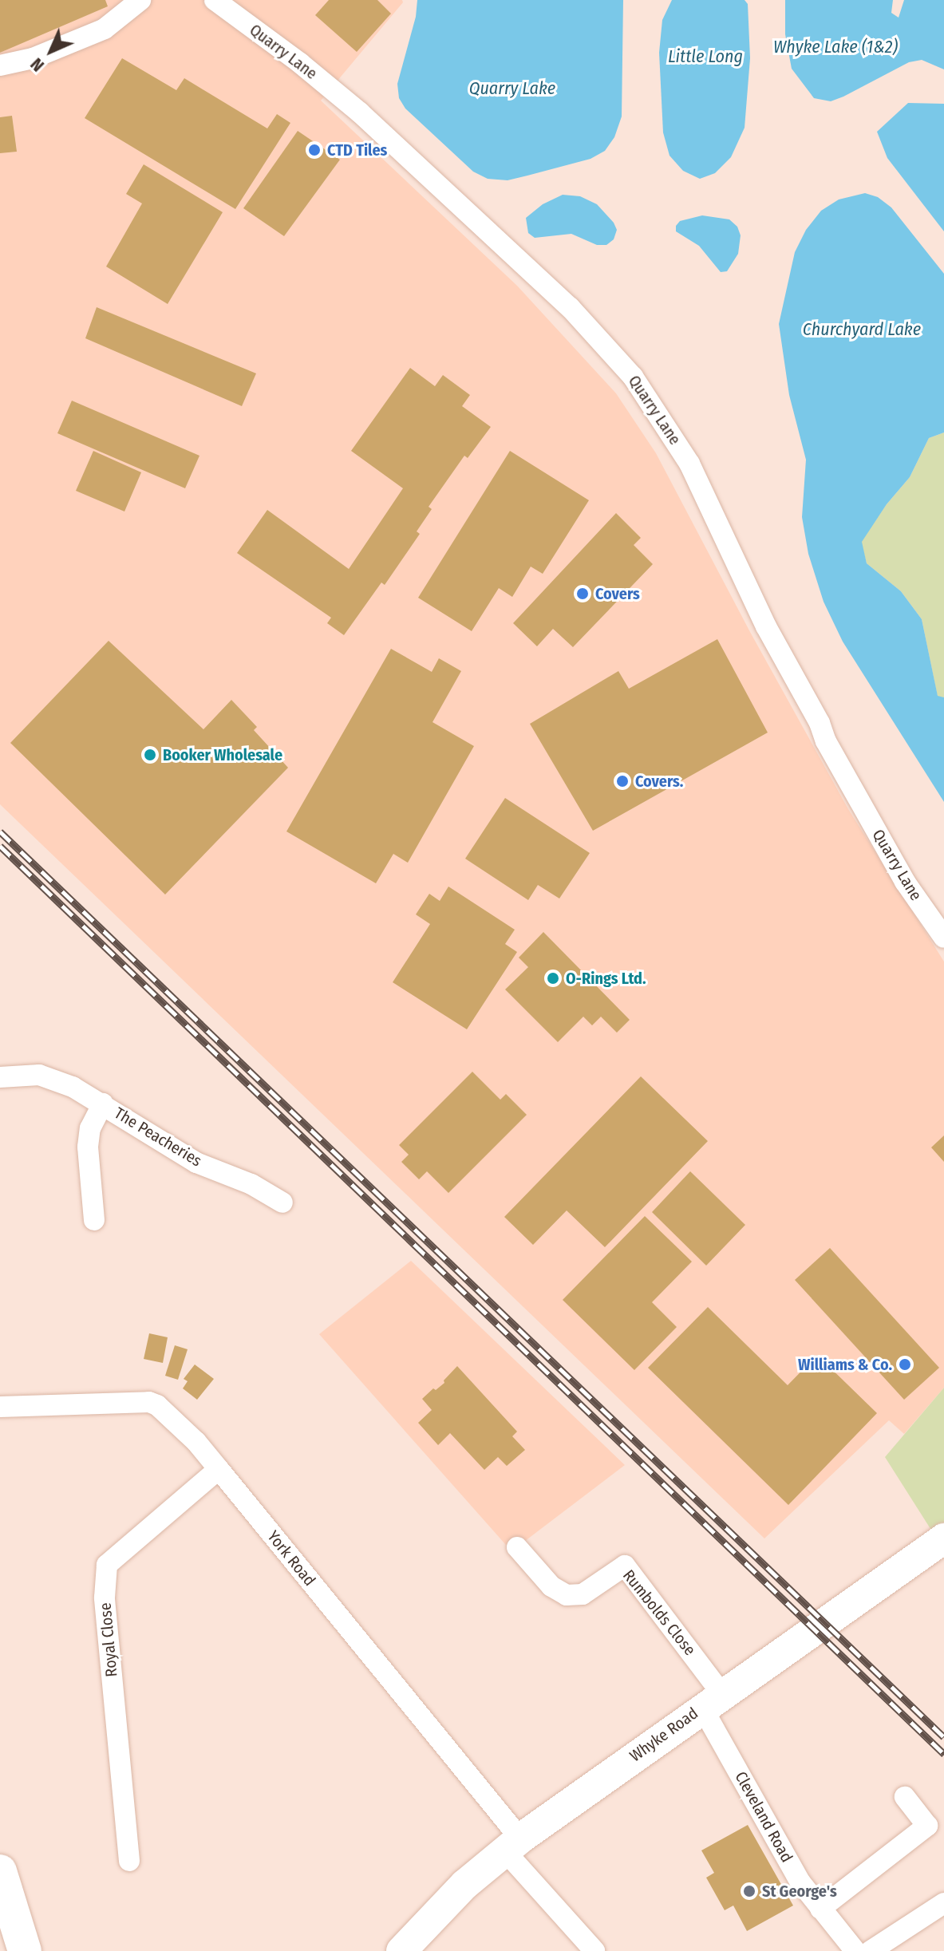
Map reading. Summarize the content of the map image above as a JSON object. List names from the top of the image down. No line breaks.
{"streets":{"main road":["Whyke Road"],"street":["Quarry Lane","The Peacheries","York Road","Rumbolds Close","Royal Close","Cleveland Road"]},"crossings":[["York Road","Royal Close"],["York Road","Whyke Road"],["Rumbolds Close","Whyke Road"],["Rumbolds Close","Cleveland Road"],["Whyke Road","Cleveland Road"]],"water":["Whyke Lake (1&2)","Little Long","Quarry Lake","Churchyard Lake"],"places":["CTD Tiles","Covers","Booker Wholesale","Covers.","O-Rings Ltd.","Williams & Co.","St George's"],"north":"bottom left"}
